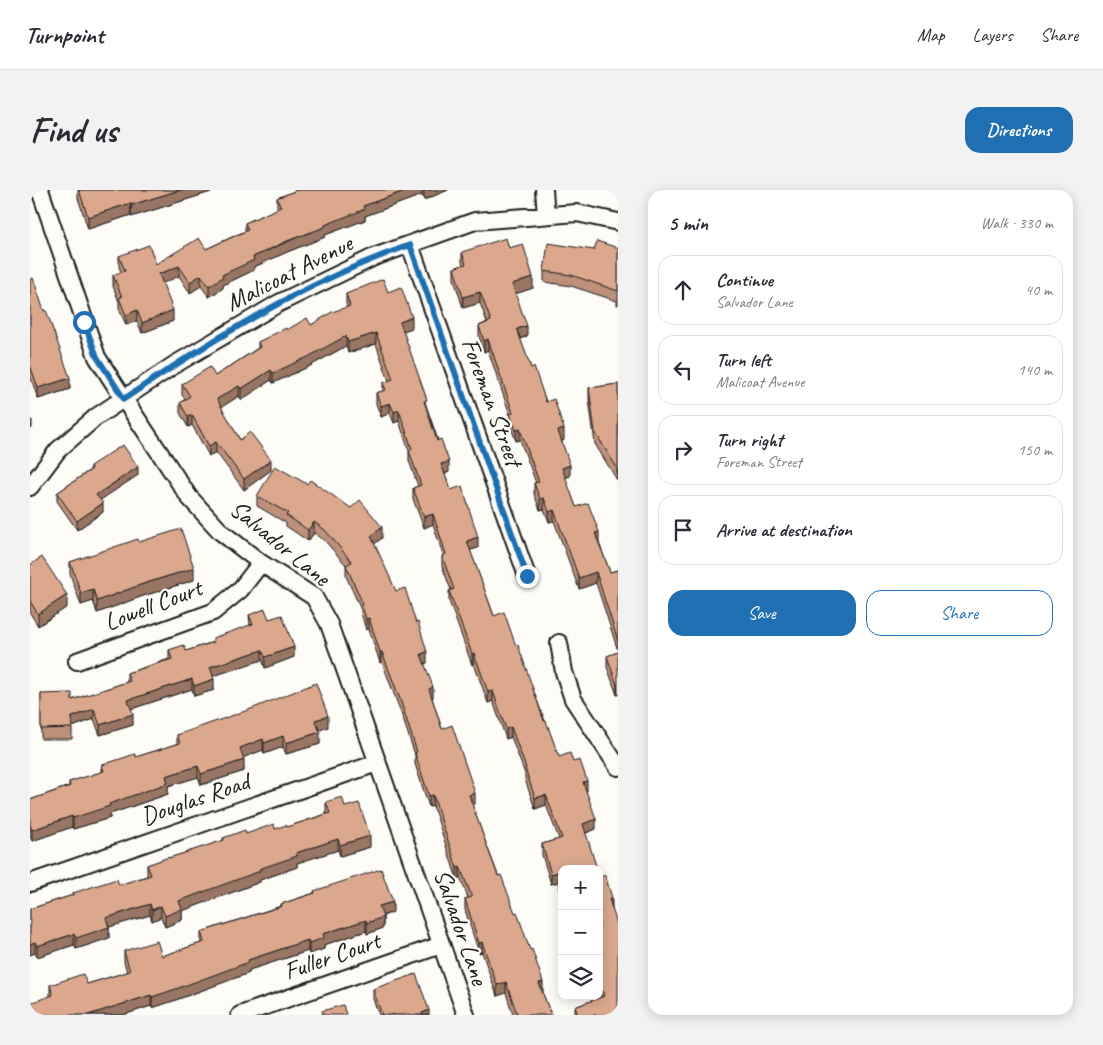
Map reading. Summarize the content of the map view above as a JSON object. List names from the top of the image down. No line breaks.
{"streets":{"street":["Malicoat Avenue","Foreman Street","Salvador Lane","Lowell Court","Douglas Road","Fuller Court"]},"crossings":[["Malicoat Avenue","Foreman Street"],["Malicoat Avenue","Salvador Lane"],["Salvador Lane","Lowell Court"],["Salvador Lane","Douglas Road"],["Salvador Lane","Fuller Court"]],"page":{"header":"Turnpoint","nav":["Map","Layers","Share"],"buttons":["Directions",["Save","Share"]],"title":"Find us","heading":["5 min","Walk · 330 m"],"list":[["Continue","Salvador Lane","40 m"],["Turn left","Malicoat Avenue","140 m"],["Turn right","Foreman Street","150 m"],"Arrive at destination"],"map_buttons":["+","−"]}}
